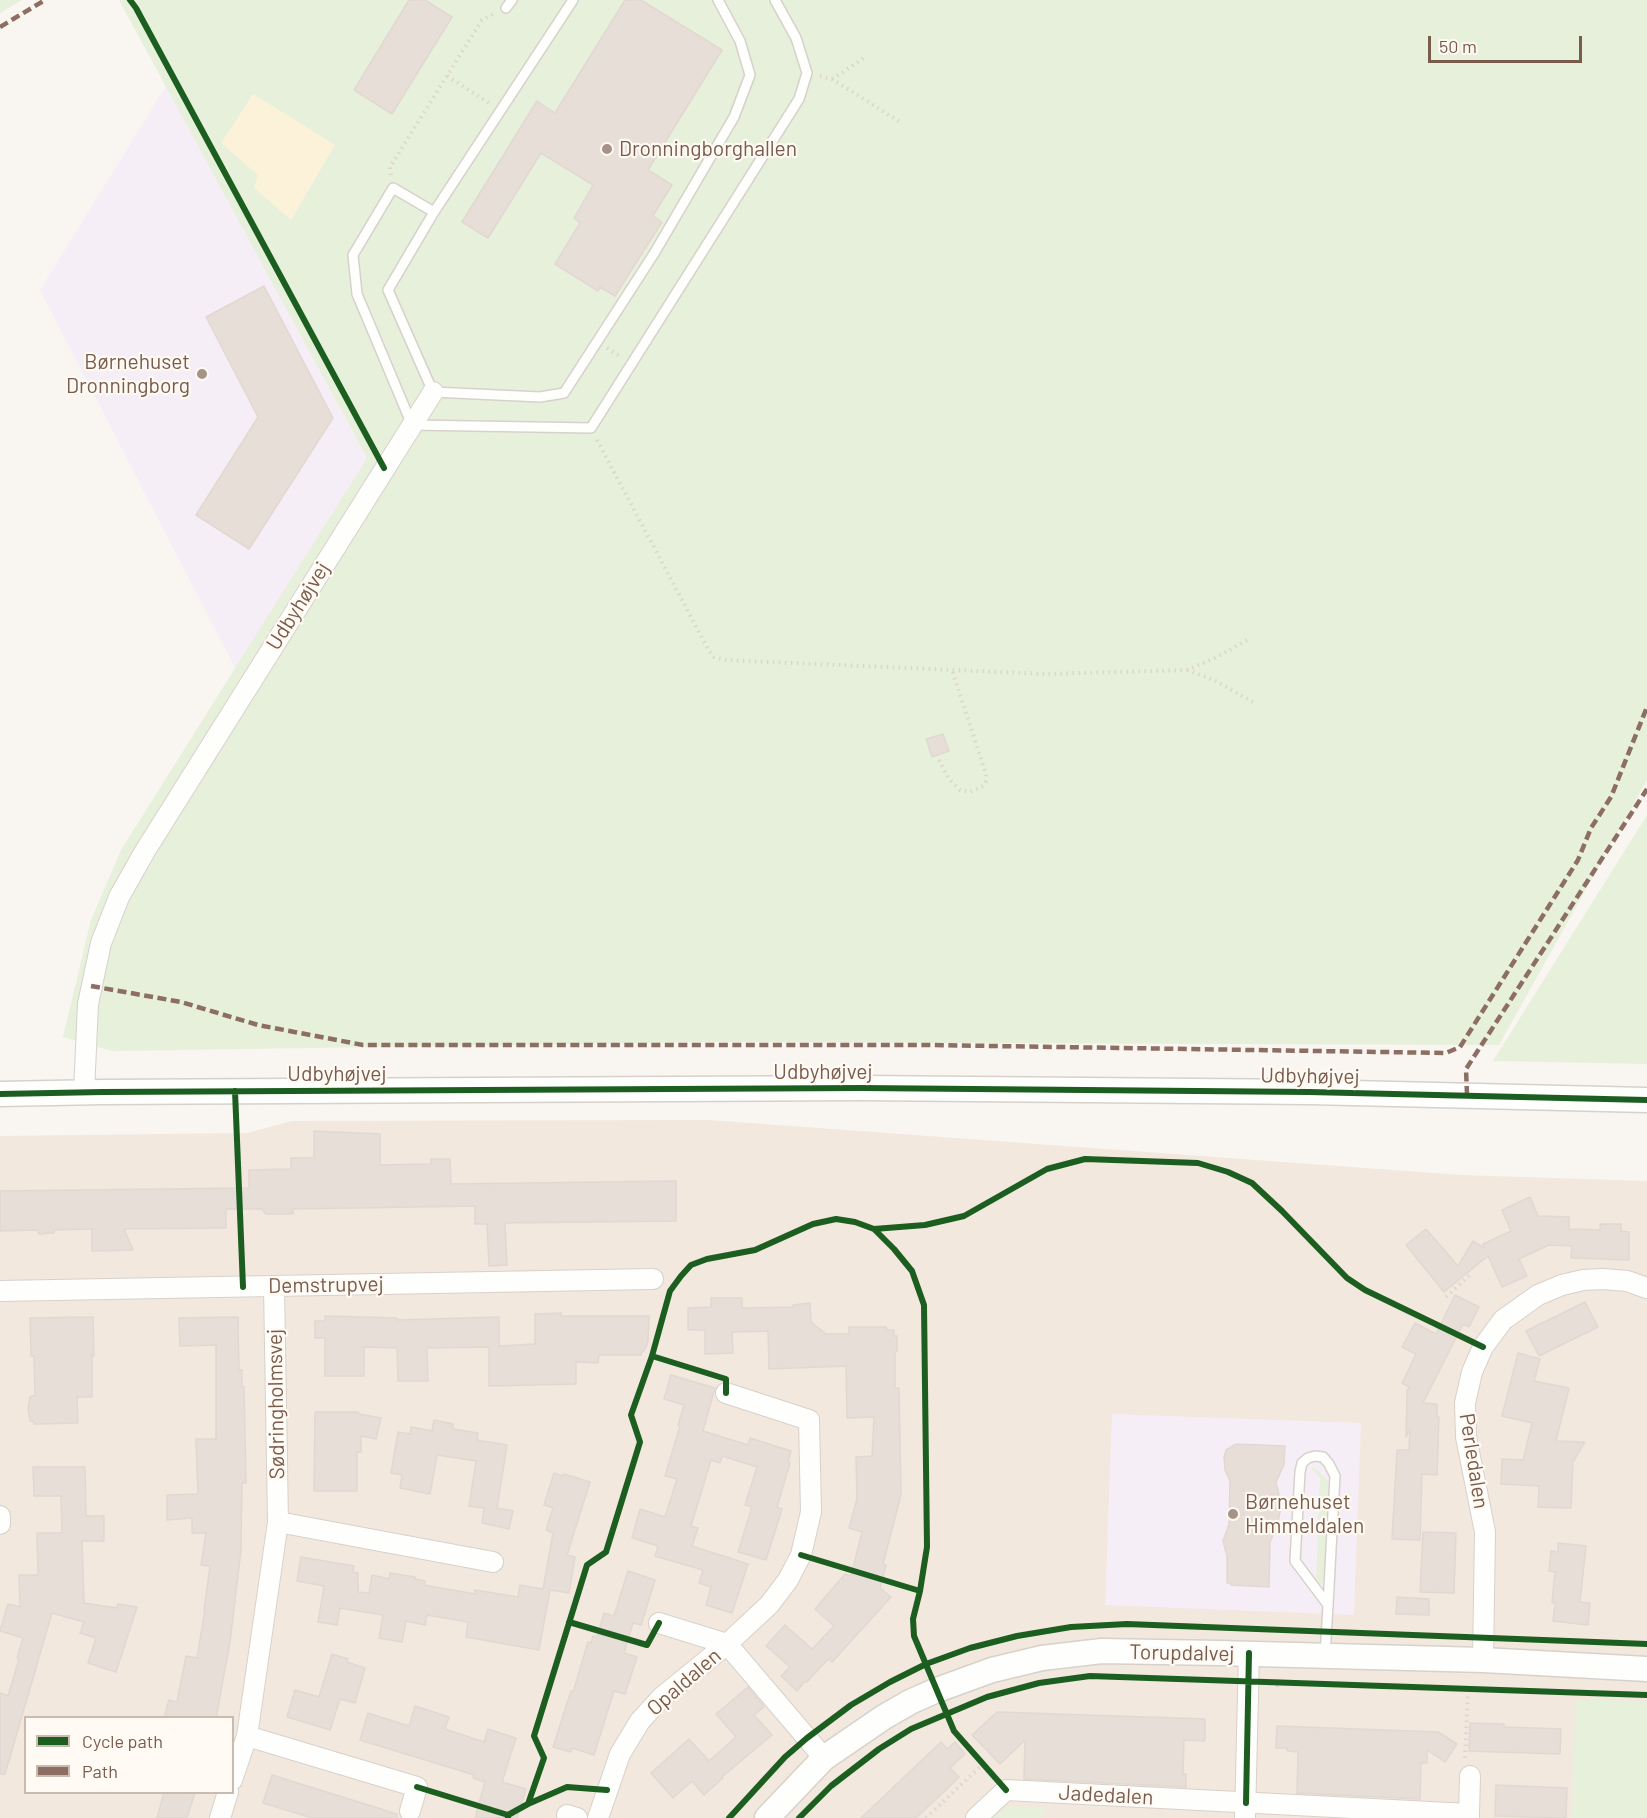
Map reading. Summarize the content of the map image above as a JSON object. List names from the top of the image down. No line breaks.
{"streets":{"street":["Udbyhøjvej","Demstrupvej","Sødringholmsvej","Perledalen","Torupdalvej","Opaldalen","Jadedalen"]},"crossings":[["Demstrupvej","Sødringholmsvej"],["Perledalen","Torupdalvej"],["Torupdalvej","Opaldalen"]],"places":["Dronningborghallen","Børnehuset Dronningborg","Børnehuset Himmeldalen"],"legend":["Cycle path","Path"],"scale_bar":"50 m"}
